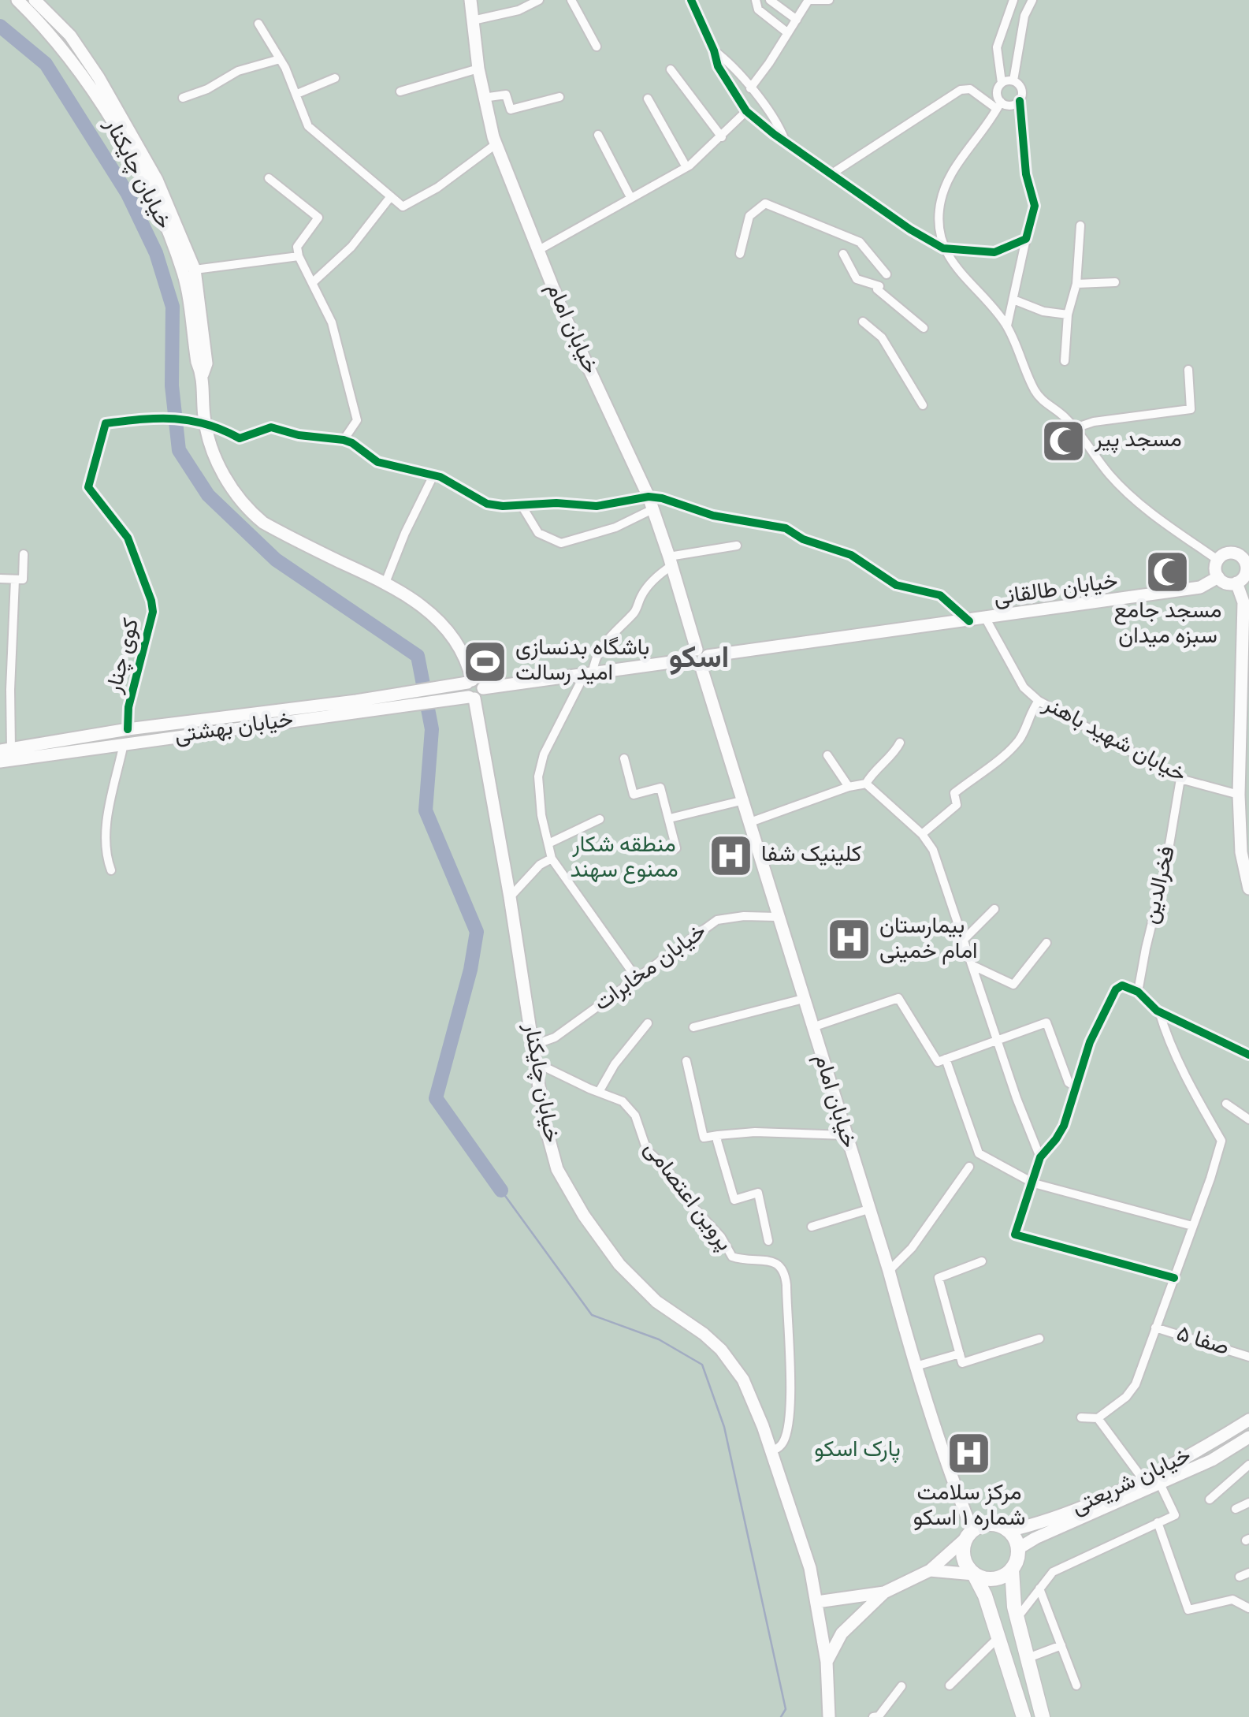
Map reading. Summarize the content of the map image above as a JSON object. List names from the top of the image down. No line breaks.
{"streets":{"main road":["خیابان چایکنار","خیابان امام","خیابان طالقانی","خیابان بهشتی","خیابان شریعتی"],"street":["کوی چنار","خیابان شهید باهنر","فخرالدین","خیابان مخابرات","پروین اعتصامی","صفا ۵"]},"crossings":[["خیابان چایکنار","خیابان طالقانی"],["خیابان چایکنار","کوی چنار"],["خیابان چایکنار","خیابان بهشتی"],["خیابان چایکنار","خیابان مخابرات"],["خیابان چایکنار","پروین اعتصامی"],["خیابان امام","خیابان طالقانی"],["خیابان امام","خیابان مخابرات"],["خیابان امام","خیابان شریعتی"],["خیابان طالقانی","خیابان بهشتی"],["خیابان طالقانی","خیابان شهید باهنر"],["کوی چنار","خیابان بهشتی"],["خیابان شهید باهنر","فخرالدین"]],"districts":["اسکو"],"parks":["منطقه شکار ممنوع سهند","پارک اسکو"],"places":{"mosque":["مسجد پیر","مسجد جامع سبزه میدان"],"sports":["باشگاه بدنسازی امید رسالت"],"hospital":["کلینیک شفا","بیمارستان امام خمینی","مرکز سلامت شماره ۱ اسکو"]}}
